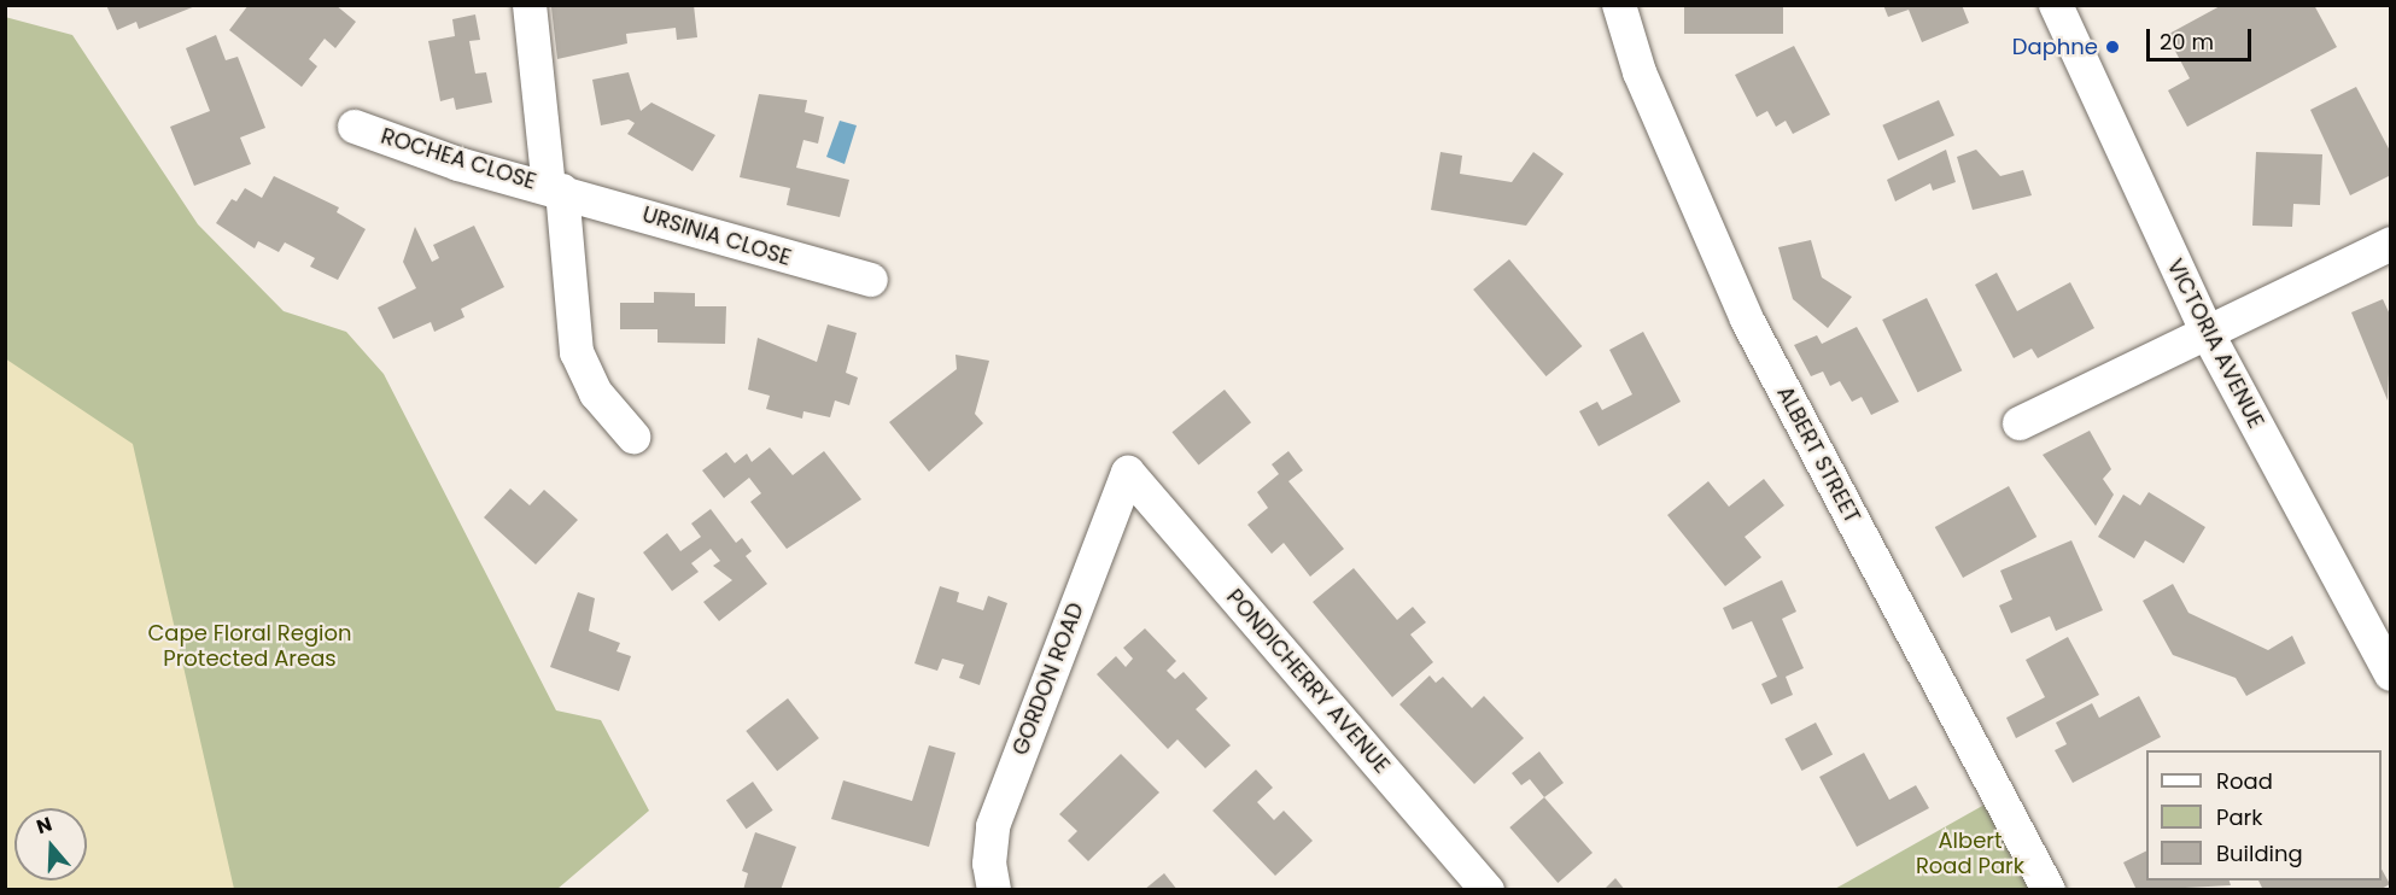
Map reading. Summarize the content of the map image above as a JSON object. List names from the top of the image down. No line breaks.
{"streets":{"street":["ROCHEA CLOSE","URSINIA CLOSE","VICTORIA AVENUE","ALBERT STREET","GORDON ROAD","PONDICHERRY AVENUE"]},"crossings":[["ROCHEA CLOSE","URSINIA CLOSE"],["GORDON ROAD","PONDICHERRY AVENUE"]],"parks":["Cape Floral Region Protected Areas","Albert Road Park"],"places":["Daphne"],"legend":["Road","Park","Building"],"scale_bar":"20 m","north":"top"}
